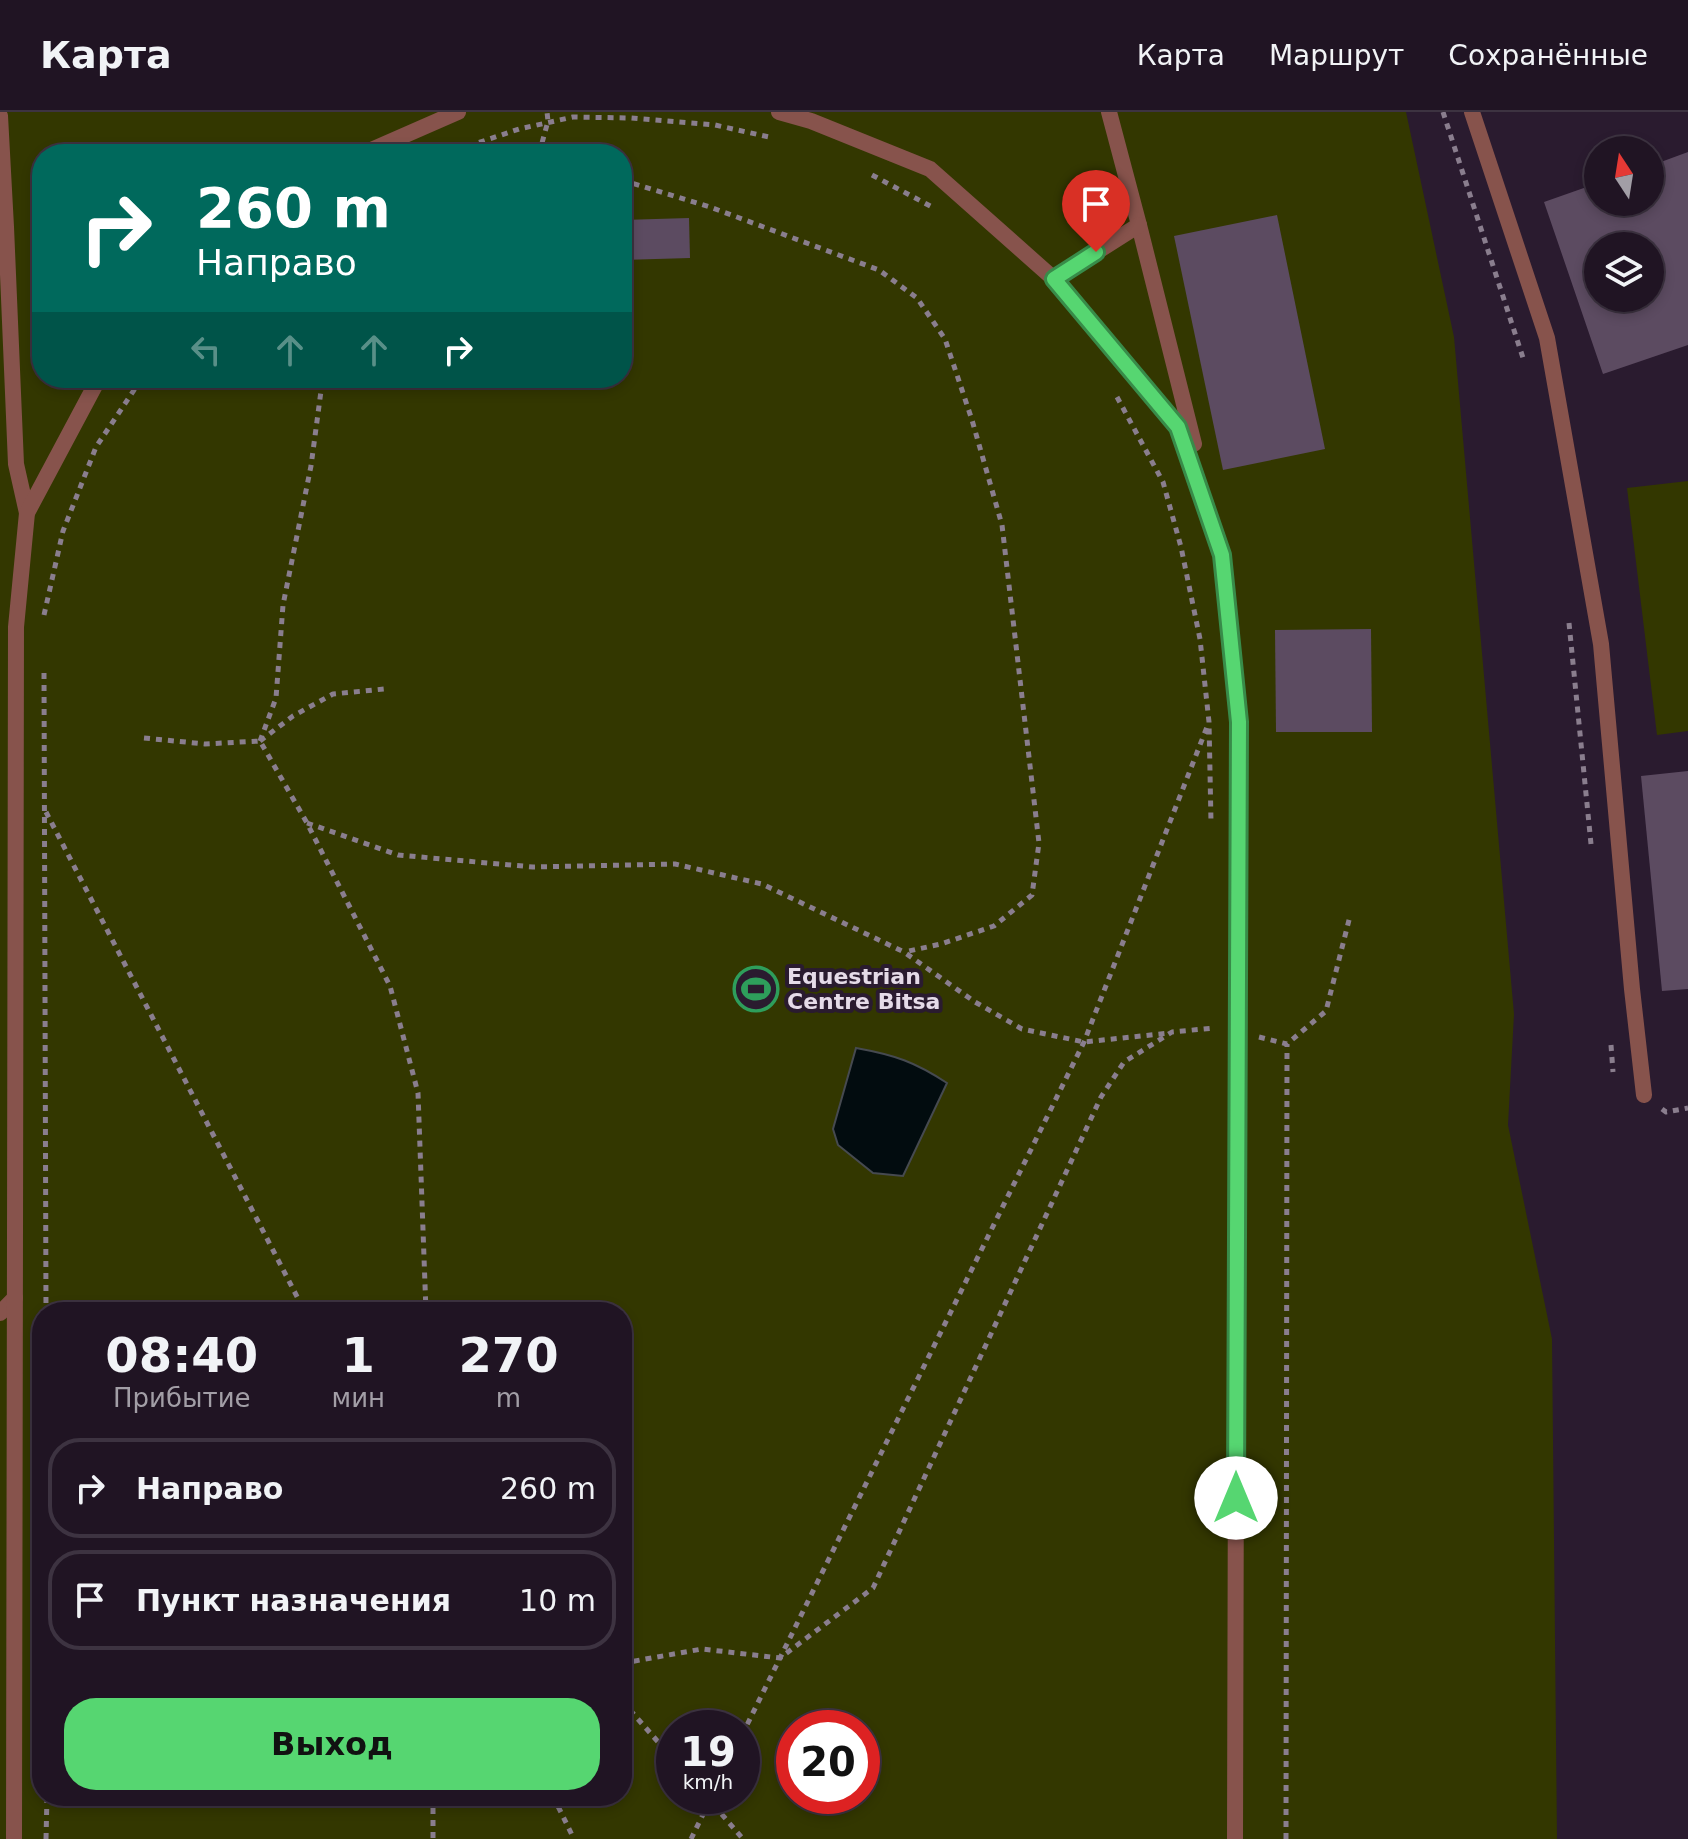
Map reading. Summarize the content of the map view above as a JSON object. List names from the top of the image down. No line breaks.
{"places":{"sports":["Equestrian Centre Bitsa"]},"north":"top","page":{"header":"Карта","nav":["Карта","Маршрут","Сохранённые"],"turn":["260 m","Направо"],"eta":["08:40","Прибытие","1","мин","270","m"],"list":[{"name":"Направо","value":"260 m"},{"name":"Пункт назначения","value":"10 m"}],"buttons":"Выход","speed":"19 km/h","limit":"20"}}
